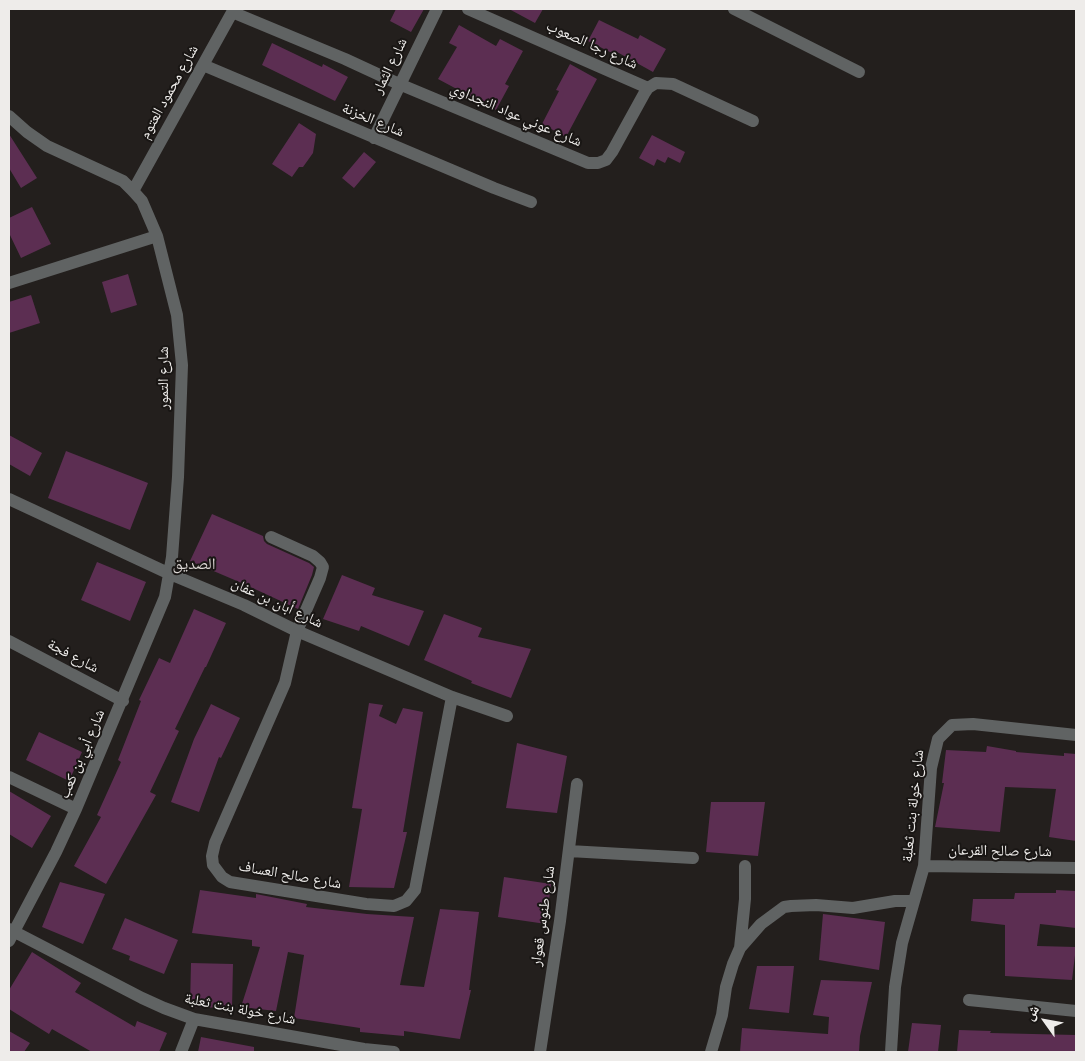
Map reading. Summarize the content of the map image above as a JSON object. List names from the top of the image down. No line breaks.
{"streets":{"street":["شارع رجا الصعوب","شارع الثمار","شارع محمود العتوم","شارع عوني عواد النجداوي","شارع الخزنة","شارع التمور","شارع أبان بن عفان","شارع فجة","شارع أبي بن كعب","شارع خولة بنت ثعلبة","شارع صالح القرعان","شارع صالح العساف","شارع طنوس قعوار"]},"crossings":[["شارع رجا الصعوب","شارع عوني عواد النجداوي"],["شارع الثمار","شارع عوني عواد النجداوي"],["شارع الثمار","شارع الخزنة"],["شارع محمود العتوم","شارع عوني عواد النجداوي"],["شارع محمود العتوم","شارع الخزنة"],["شارع محمود العتوم","شارع التمور"],["شارع التمور","شارع أبان بن عفان"],["شارع التمور","شارع أبي بن كعب"],["شارع أبان بن عفان","شارع أبي بن كعب"],["شارع أبان بن عفان","شارع صالح العساف"],["شارع فجة","شارع أبي بن كعب"],["شارع أبي بن كعب","شارع خولة بنت ثعلبة"],["شارع خولة بنت ثعلبة","شارع صالح القرعان"]],"districts":["الصديق"],"north":"top left"}
